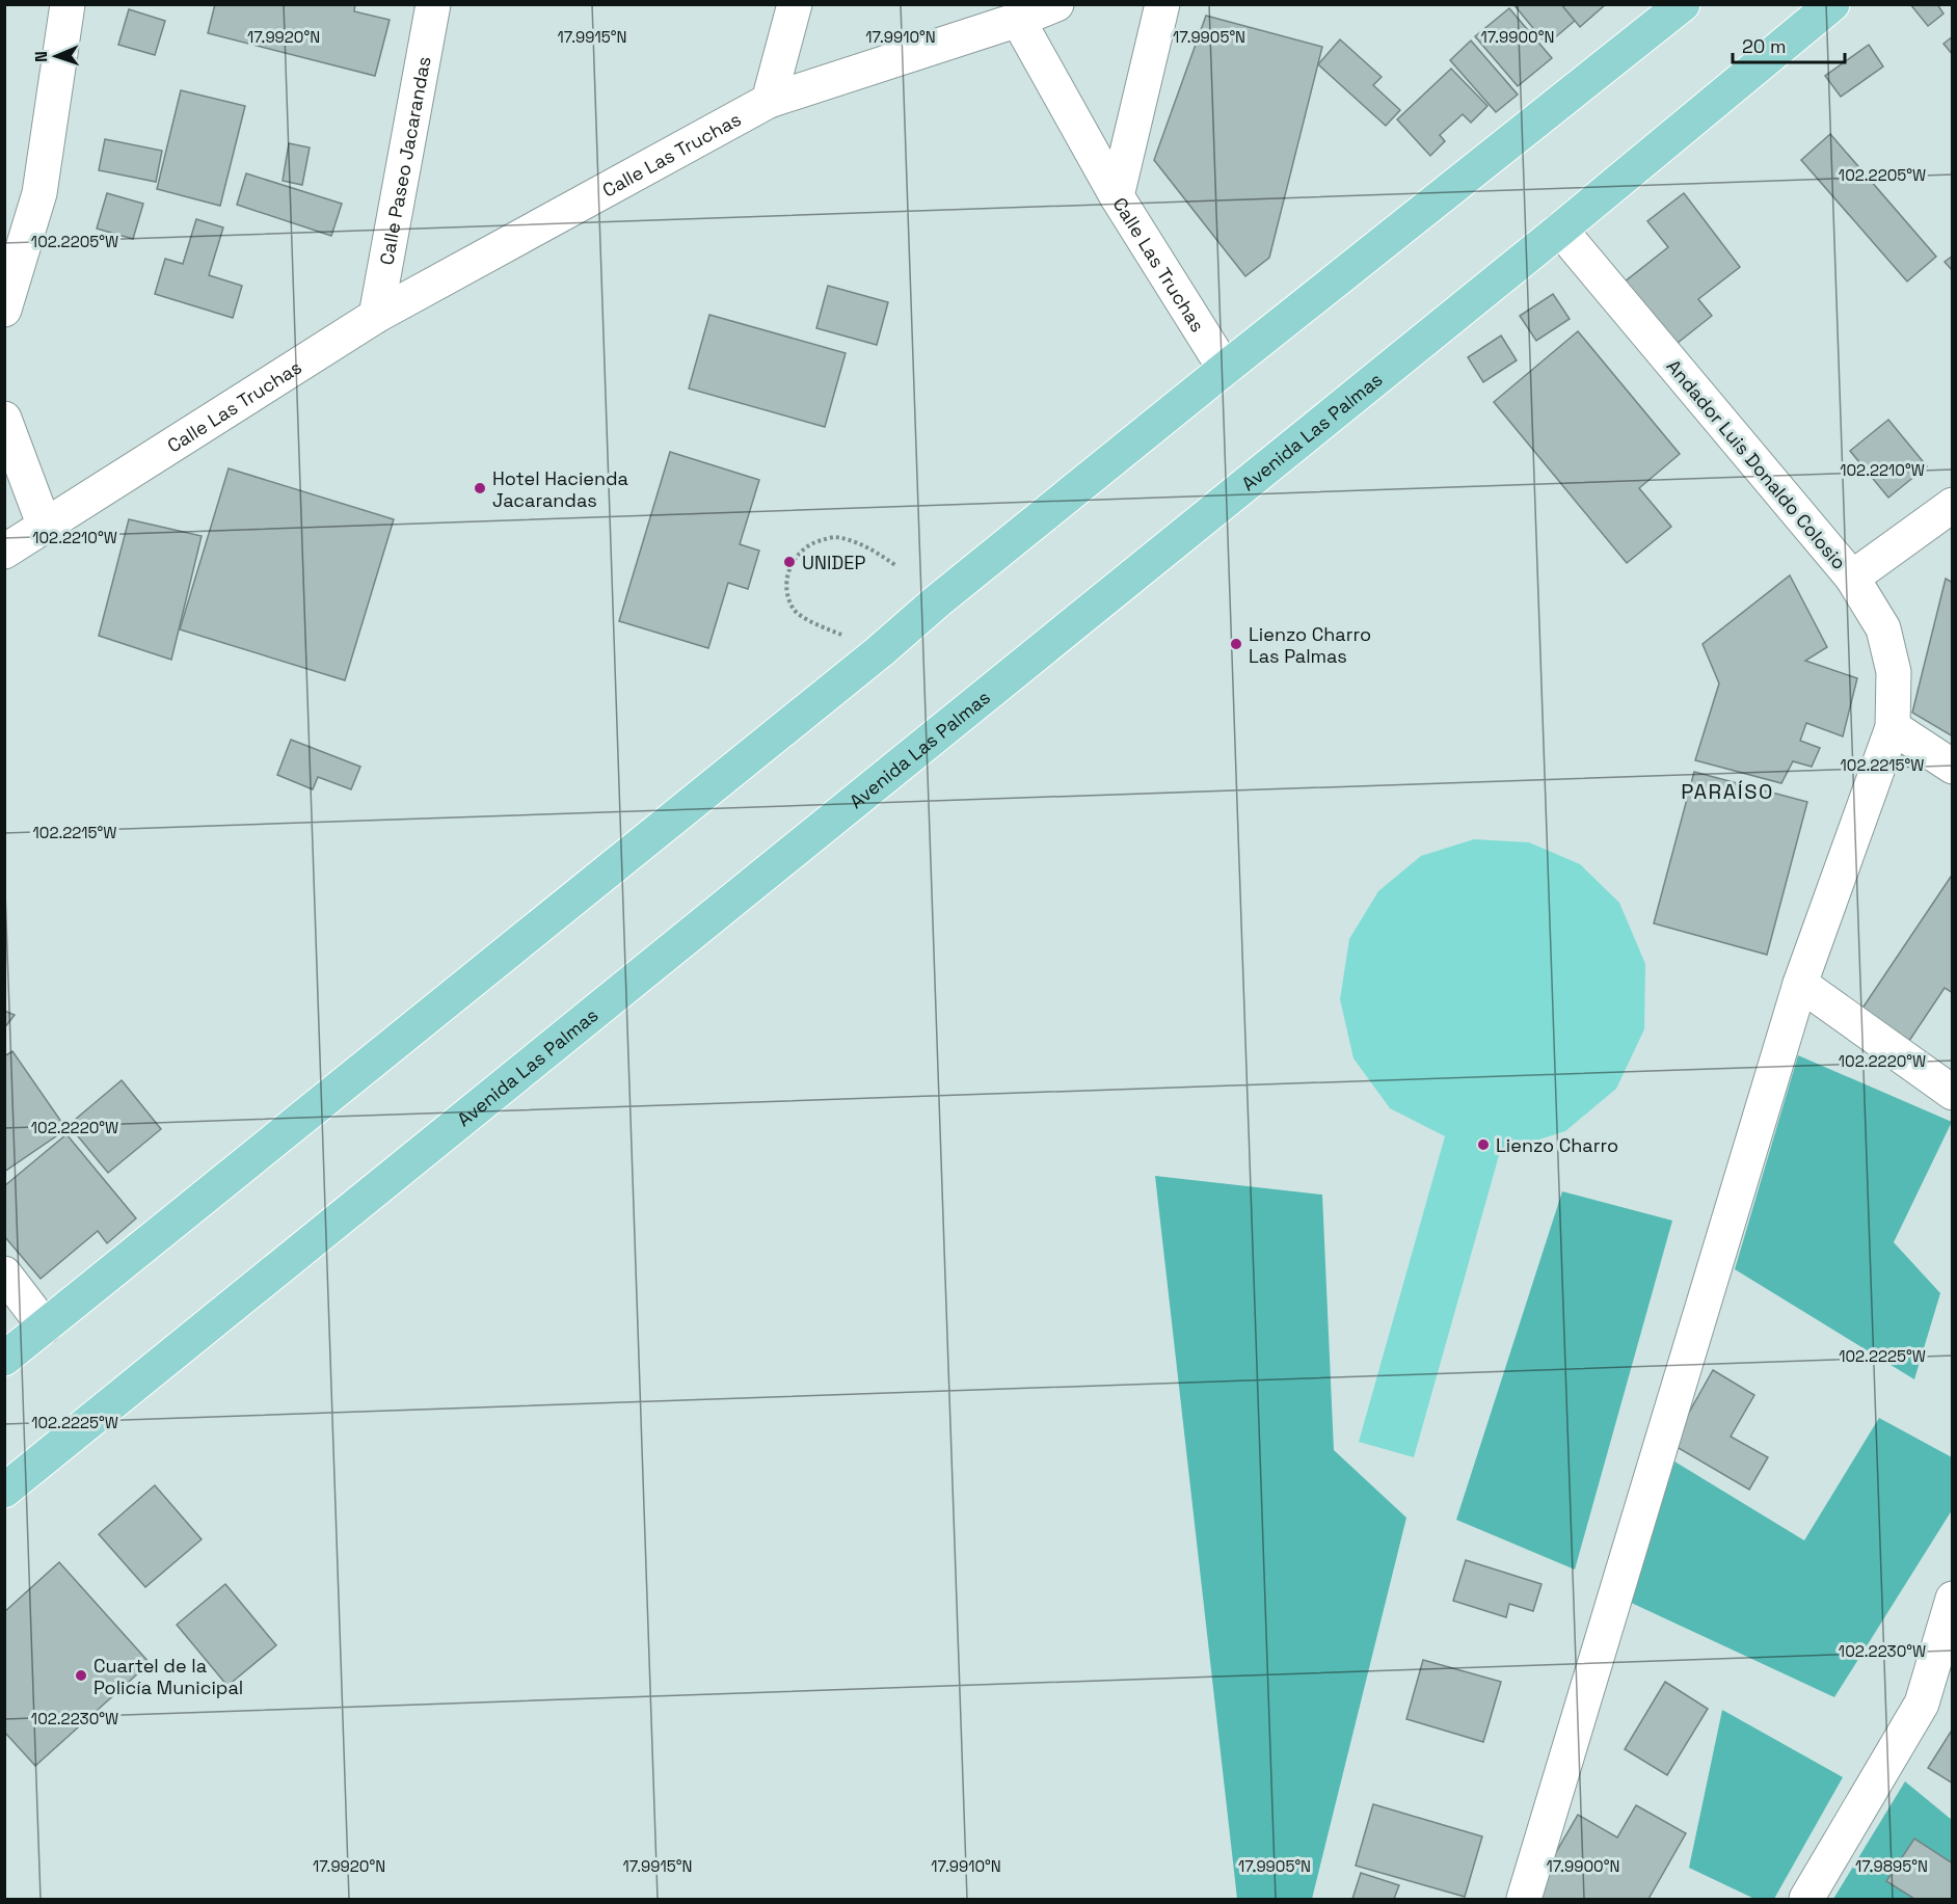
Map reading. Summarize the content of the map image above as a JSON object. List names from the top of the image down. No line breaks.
{"streets":{"main road":["Avenida Las Palmas"],"street":["Calle Las Truchas","Calle Paseo Jacarandas","Andador Luis Donaldo Colosio"]},"crossings":[["Calle Las Truchas","Calle Paseo Jacarandas"],["Avenida Las Palmas","Andador Luis Donaldo Colosio"]],"districts":["PARAÍSO"],"places":["Hotel Hacienda Jacarandas","UNIDEP","Lienzo Charro Las Palmas","Lienzo Charro","Cuartel de la Policía Municipal"],"scale_bar":"20 m","north":"left","coordinates":["17.9920°N","17.9915°N","17.9910°N","17.9905°N","17.9900°N","102.2205°W","102.2210°W","102.2215°W","102.2220°W","102.2225°W","102.2230°W","17.9895°N"]}
